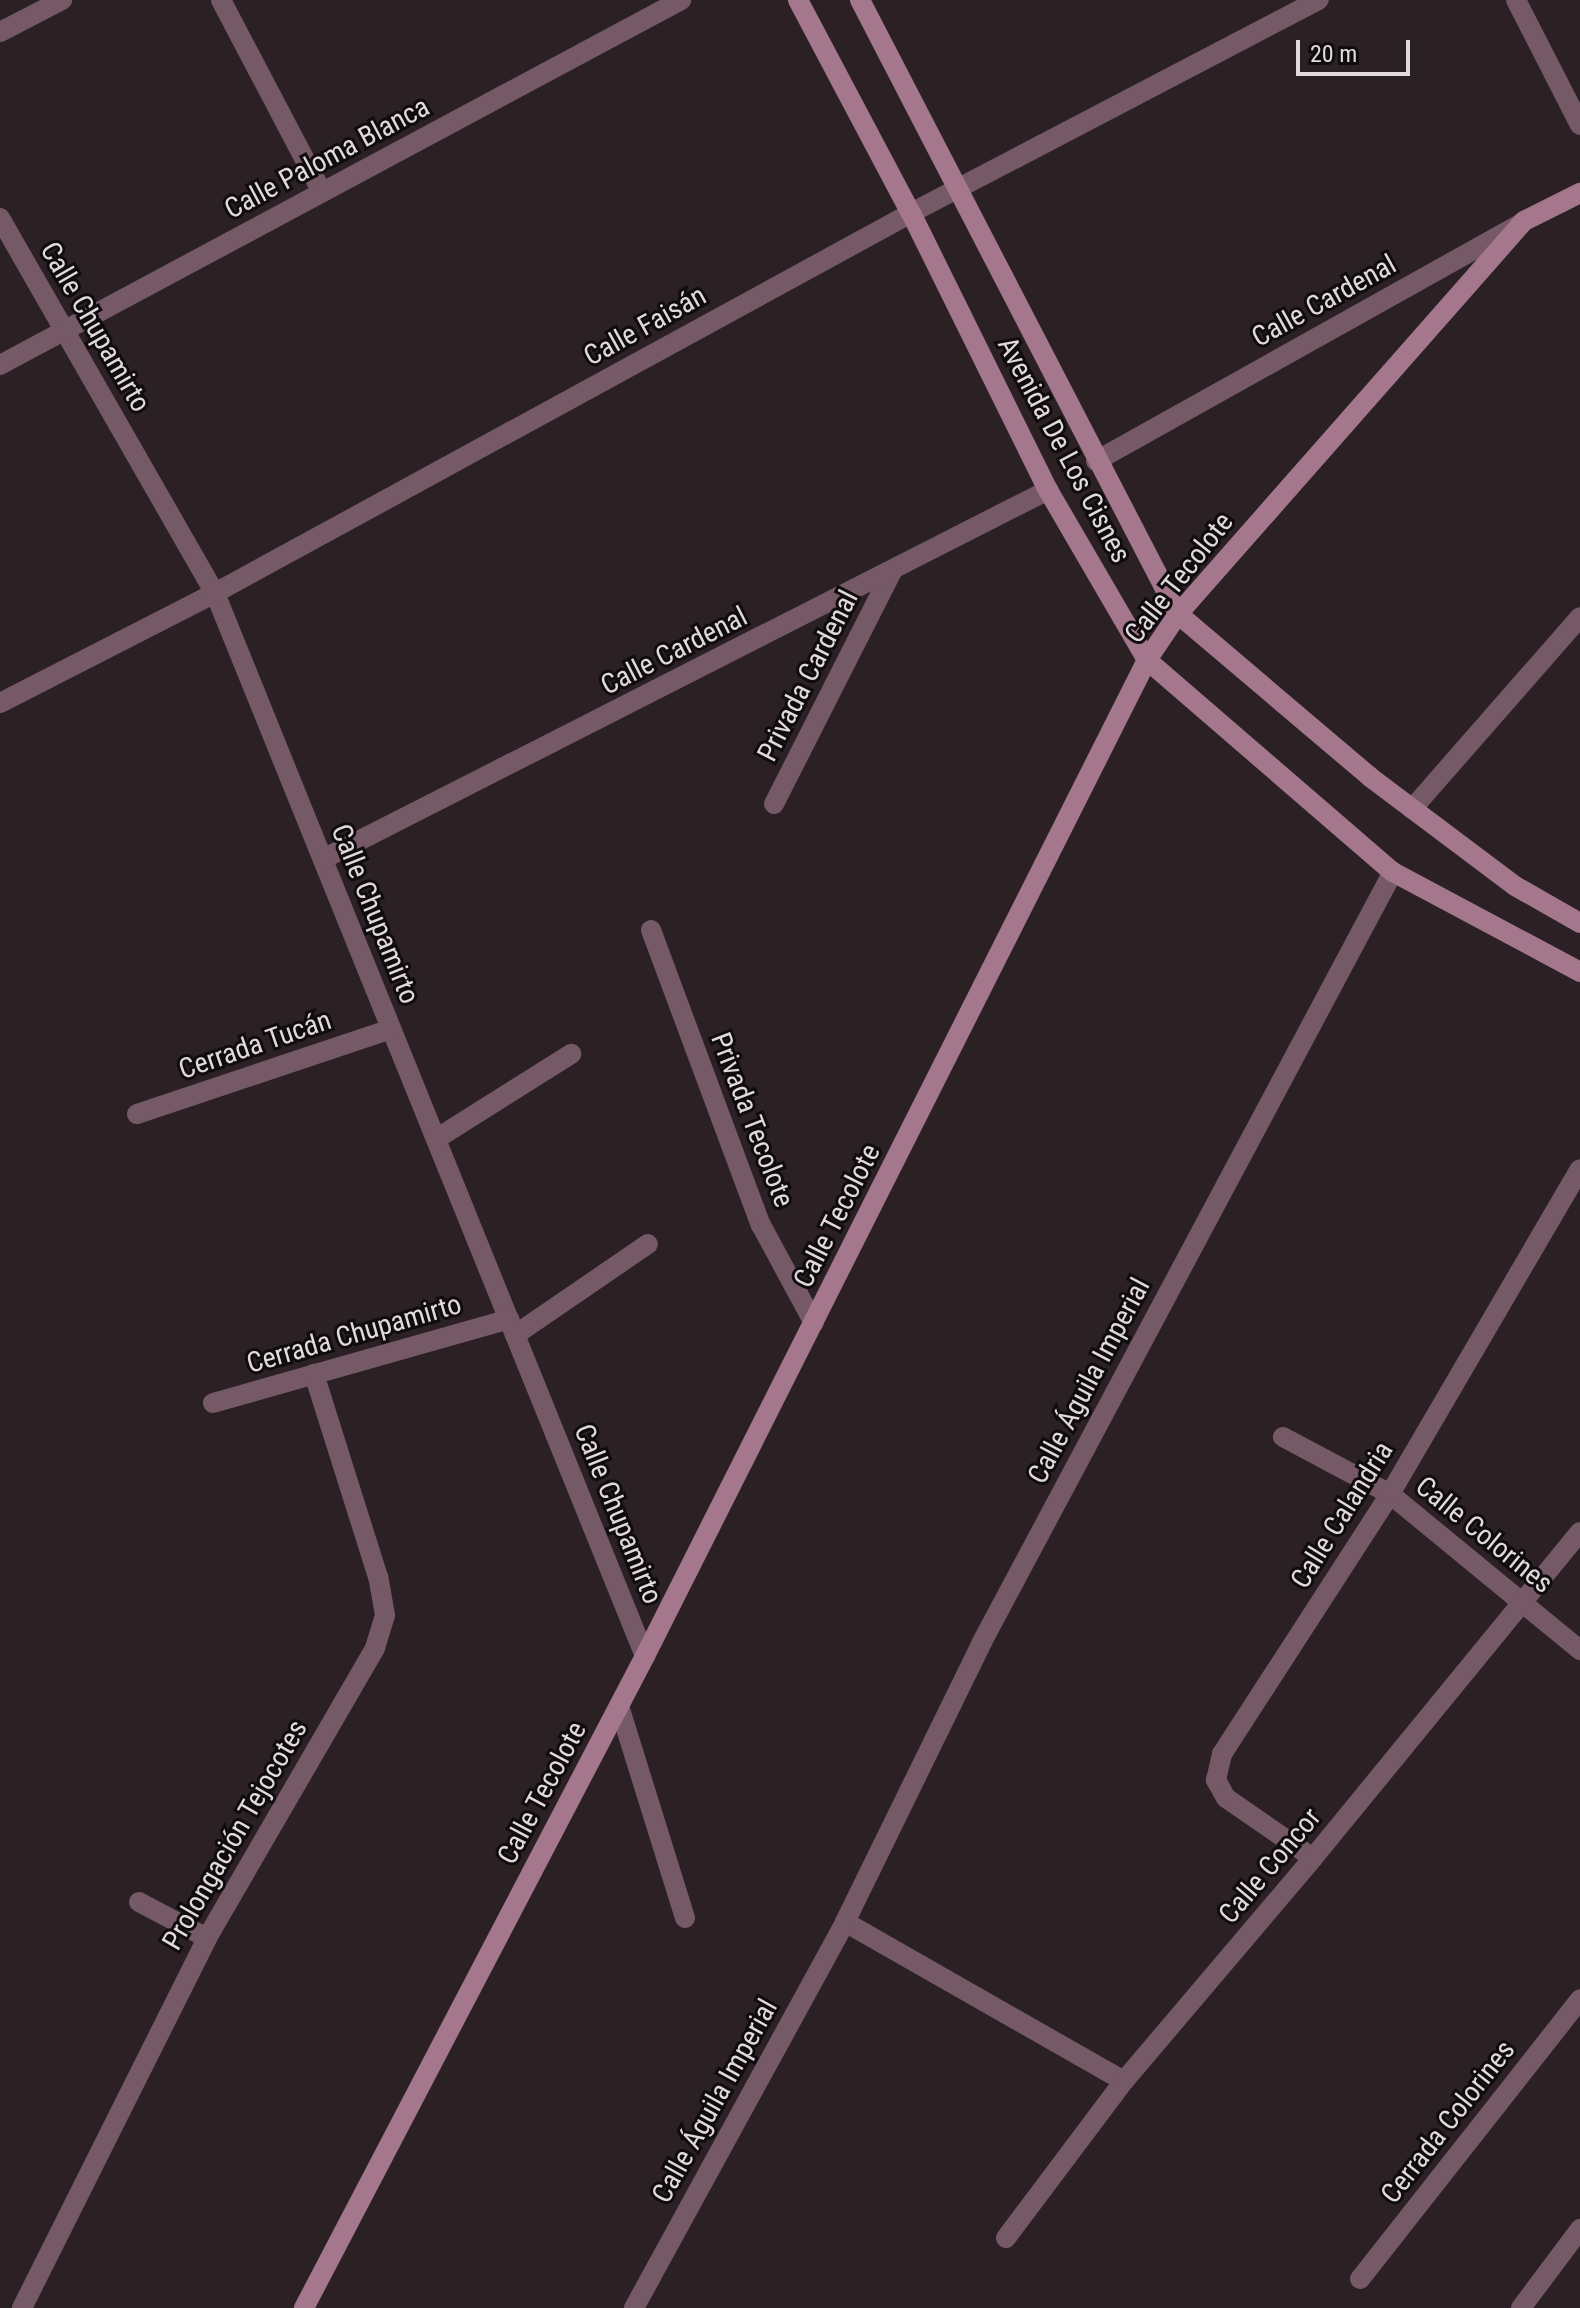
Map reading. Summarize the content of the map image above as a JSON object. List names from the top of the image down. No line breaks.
{"streets":{"street":["Calle Paloma Blanca","Calle Cardenal","Calle Faisán","Calle Chupamirto","Avenida De Los Cisnes","Calle Tecolote","Privada Cardenal","Cerrada Tucán","Privada Tecolote","Cerrada Chupamirto","Calle Águila Imperial","Calle Calandria","Calle Colorines","Prolongación Tejocotes","Calle Concor","Cerrada Colorines"]},"crossings":[["Calle Paloma Blanca","Calle Chupamirto"],["Calle Cardenal","Calle Chupamirto"],["Calle Cardenal","Avenida De Los Cisnes"],["Calle Cardenal","Calle Tecolote"],["Calle Cardenal","Privada Cardenal"],["Calle Faisán","Calle Chupamirto"],["Calle Faisán","Avenida De Los Cisnes"],["Calle Chupamirto","Calle Tecolote"],["Calle Chupamirto","Cerrada Tucán"],["Calle Chupamirto","Cerrada Chupamirto"],["Avenida De Los Cisnes","Calle Tecolote"],["Avenida De Los Cisnes","Calle Águila Imperial"],["Calle Tecolote","Privada Tecolote"],["Cerrada Chupamirto","Prolongación Tejocotes"],["Calle Calandria","Calle Colorines"],["Calle Calandria","Calle Concor"],["Calle Colorines","Calle Concor"]],"scale_bar":"20 m"}
